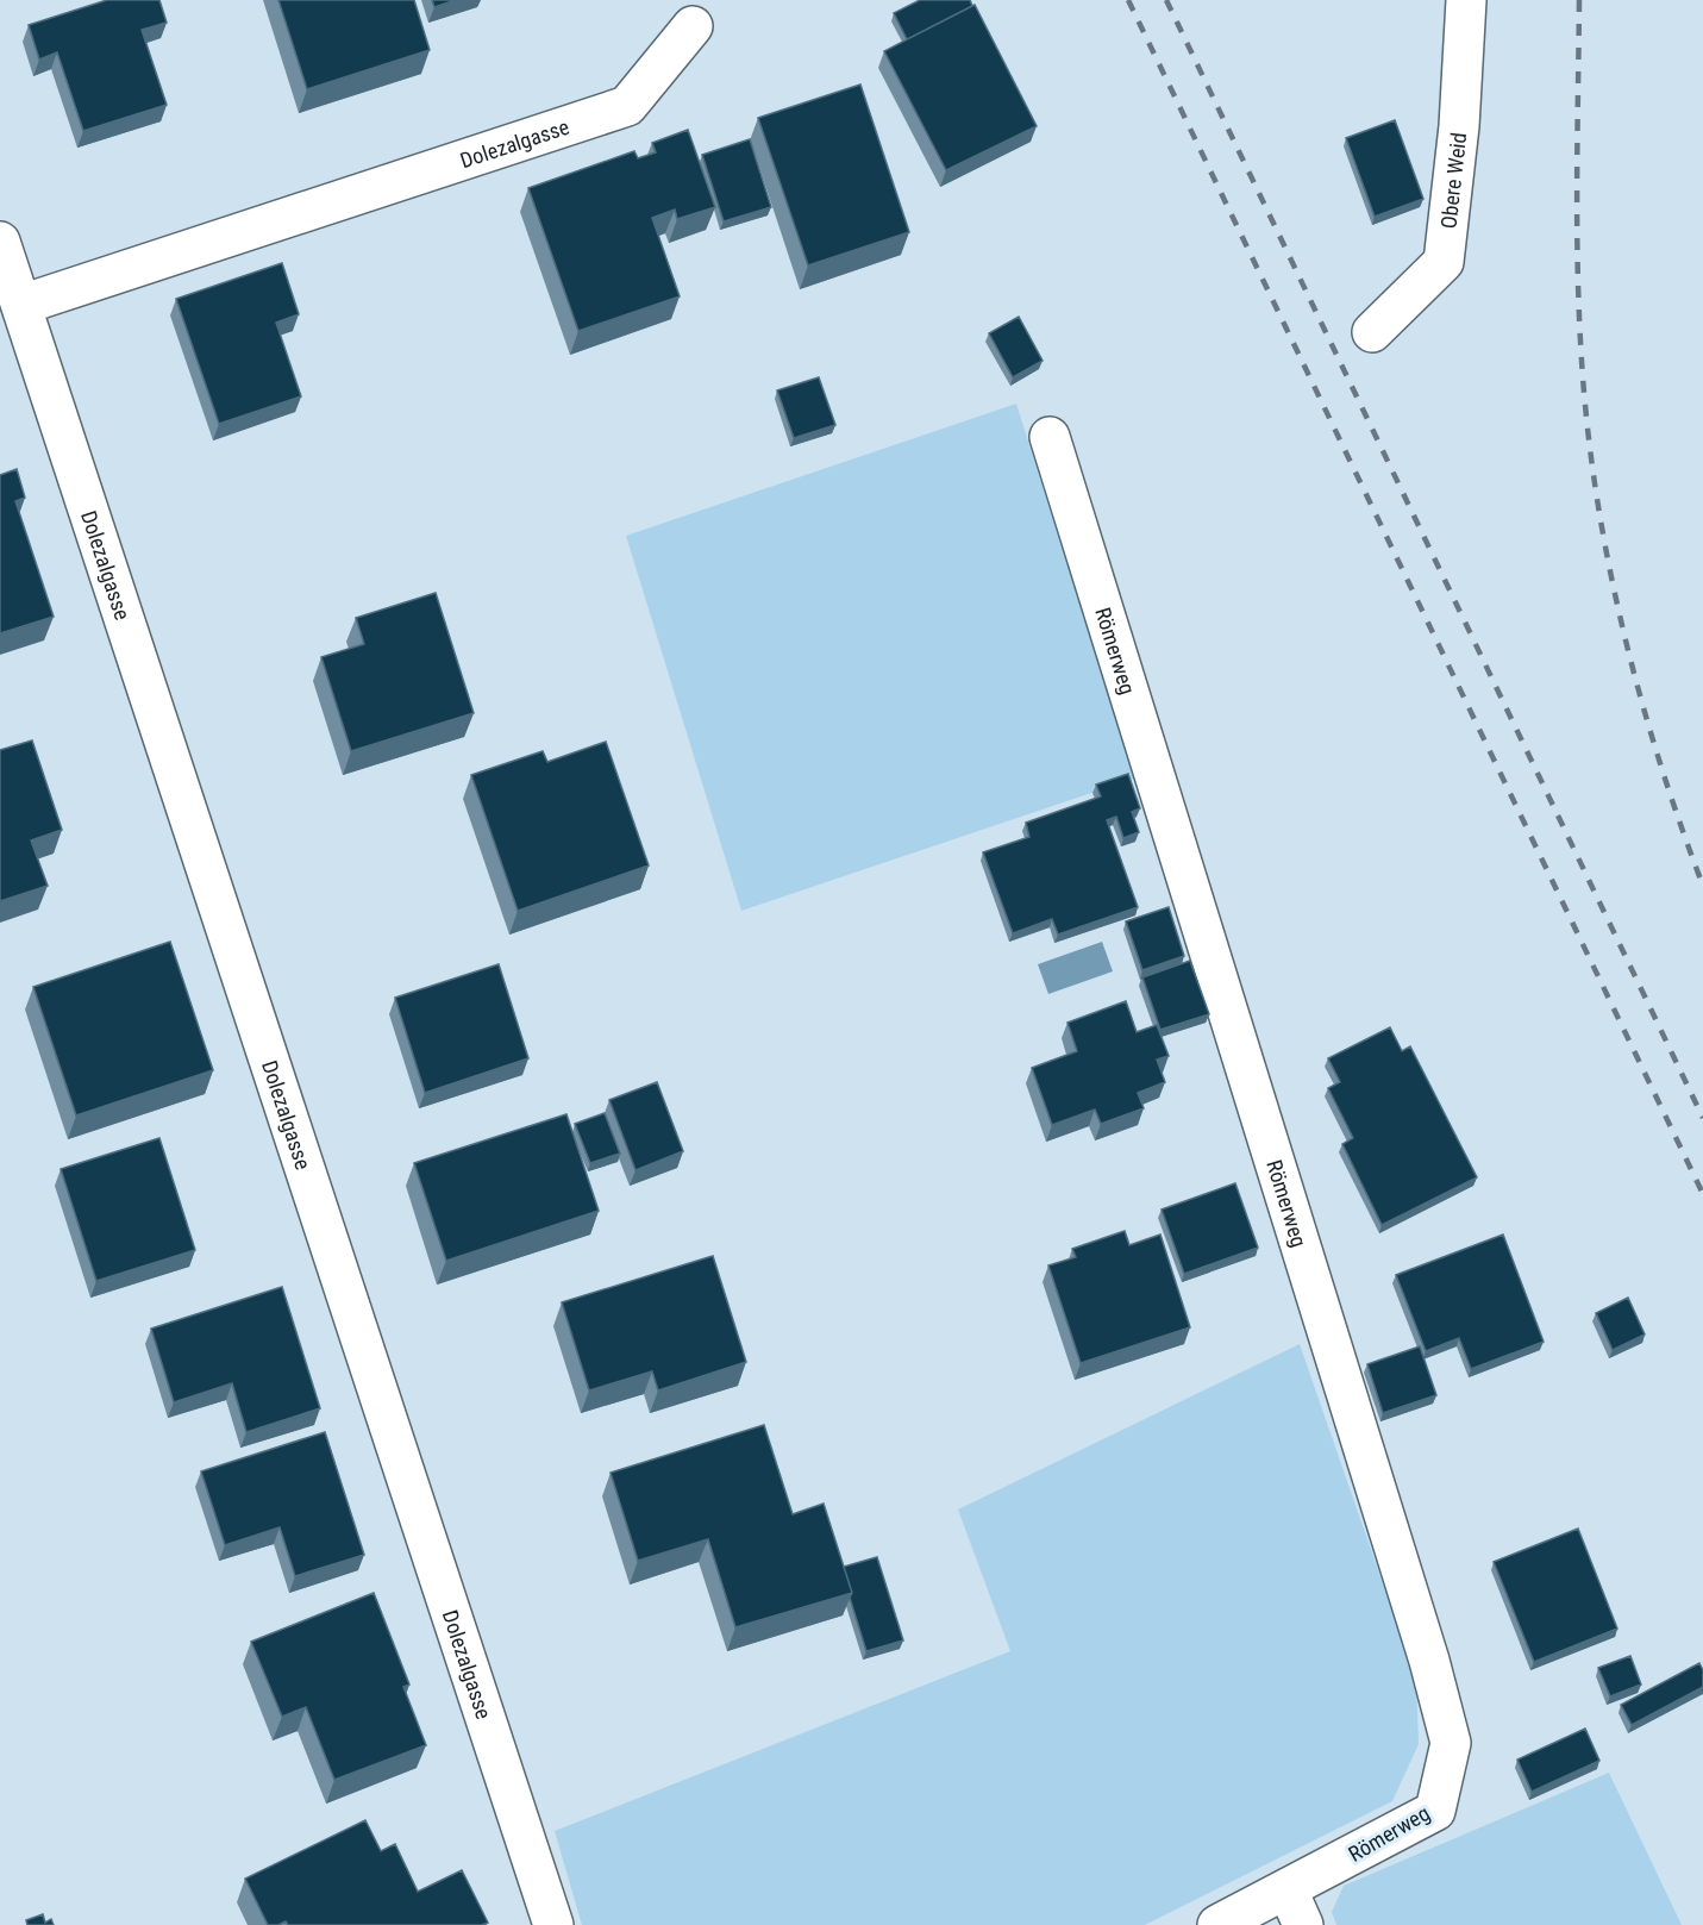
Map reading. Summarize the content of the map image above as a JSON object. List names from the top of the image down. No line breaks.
{"streets":{"street":["Dolezalgasse","Obere Weid","Römerweg"]}}
